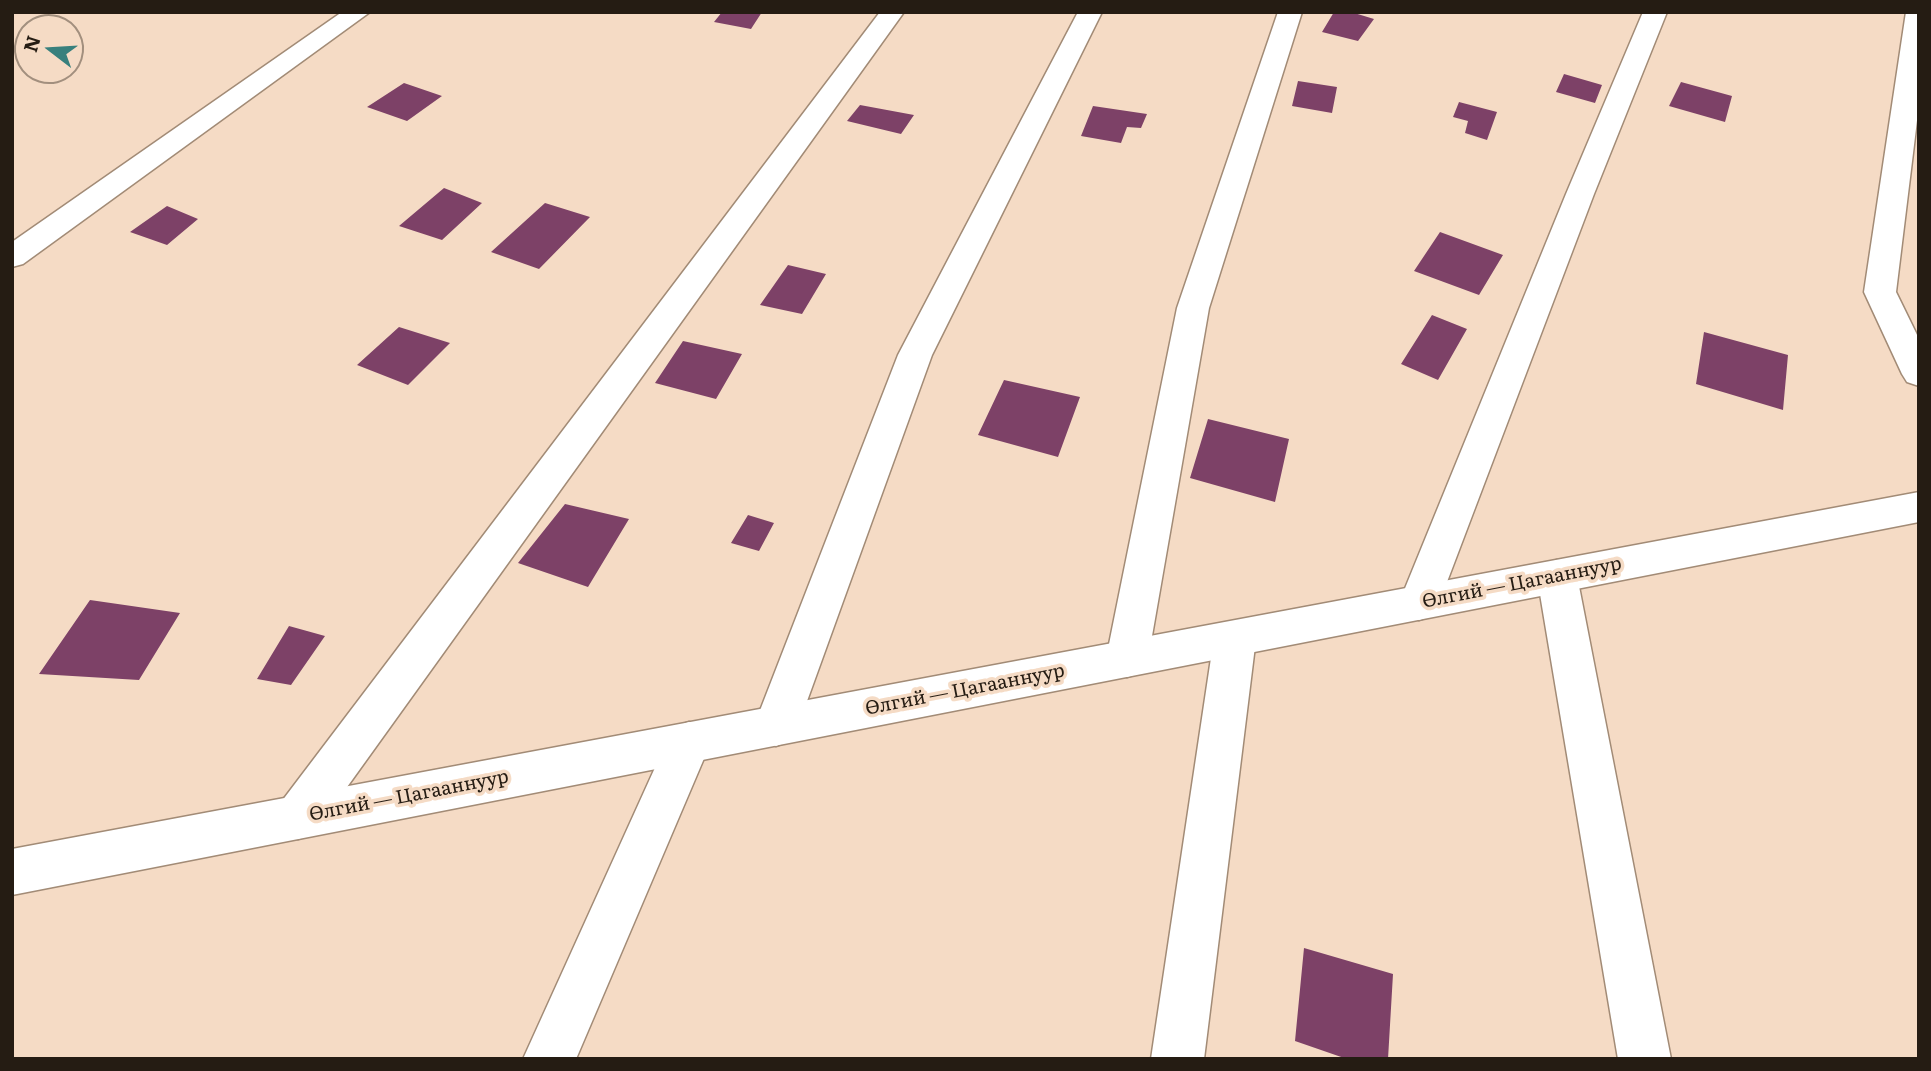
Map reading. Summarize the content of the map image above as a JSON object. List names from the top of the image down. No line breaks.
{"streets":{"main road":["Өлгий — Цагааннуур"]},"north":"left"}
